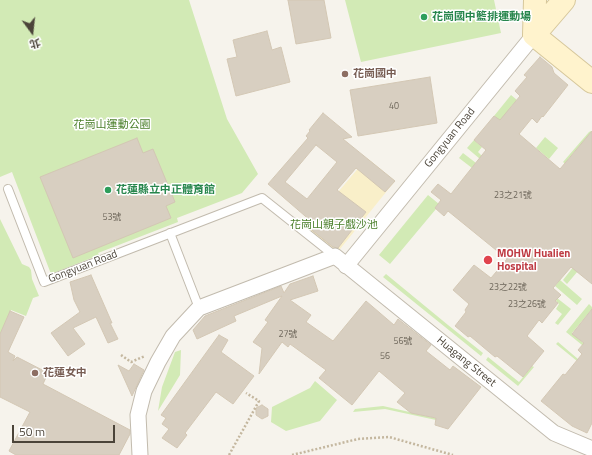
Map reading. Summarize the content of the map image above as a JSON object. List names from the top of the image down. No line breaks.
{"streets":{"street":["Gongyuan Road","Huagang Street"]},"crossings":[["Gongyuan Road","Huagang Street"]],"parks":["花崗山運動公園","花崗山親子戲沙池"],"places":["花崗國中籃排運動場","花崗國中","花蓮縣立中正體育館","MOHW Hualien Hospital","花蓮女中"],"house_numbers":["40","23之21號","53號","23之22號","23之26號","27號","56號","56"],"scale_bar":"50 m","north":"bottom"}
